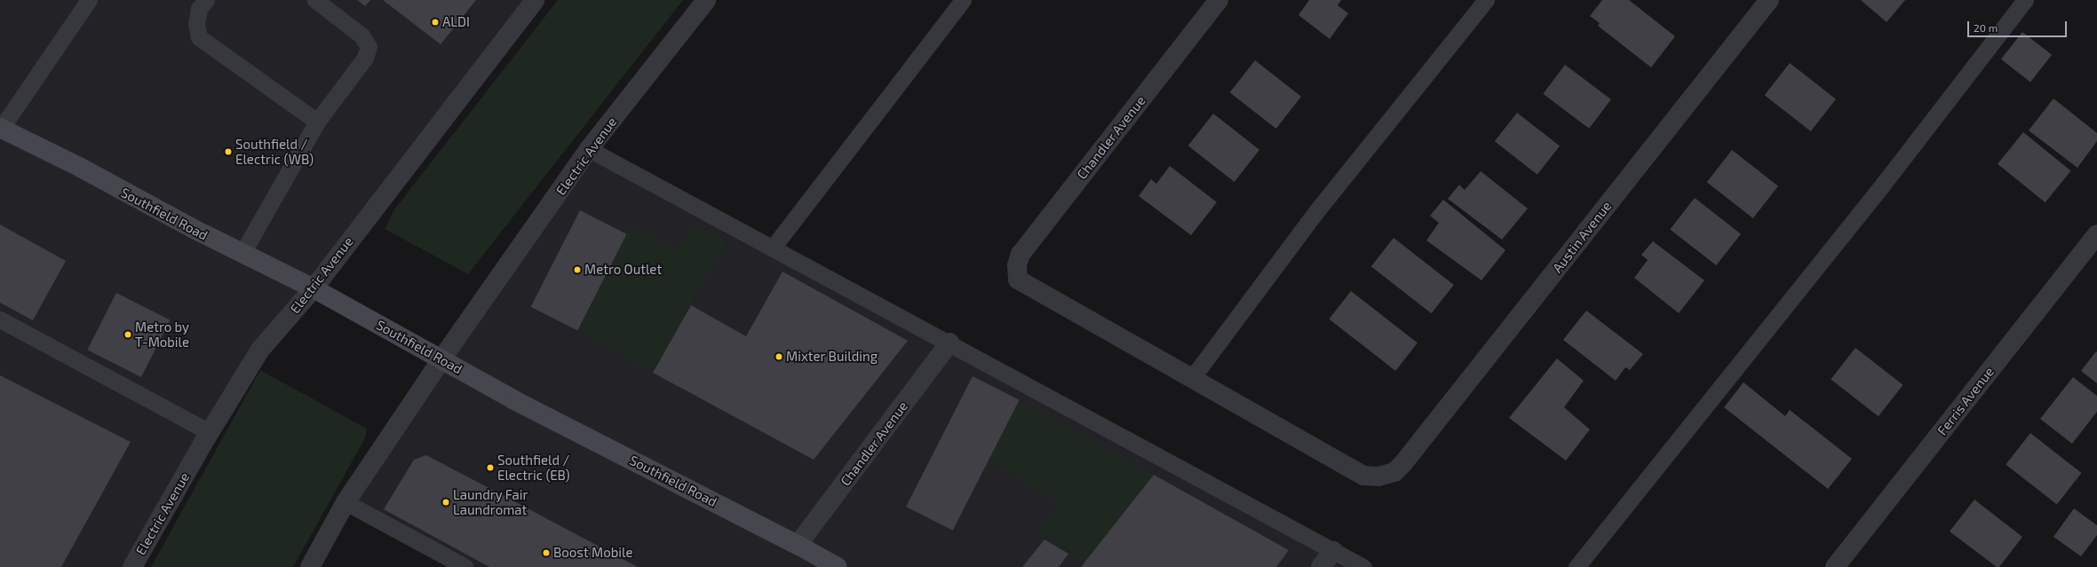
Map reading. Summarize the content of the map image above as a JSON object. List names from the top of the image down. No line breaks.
{"streets":{"main road":["Southfield Road"],"street":["Chandler Avenue","Electric Avenue","Austin Avenue","Ferris Avenue"]},"crossings":[["Chandler Avenue","Southfield Road"],["Chandler Avenue","Austin Avenue"],["Electric Avenue","Southfield Road"]],"places":["ALDI","Southfield / Electric (WB)","Metro Outlet","Metro by T-Mobile","Mixter Building","Southfield / Electric (EB)","Laundry Fair Laundromat","Boost Mobile"],"scale_bar":"20 m"}
